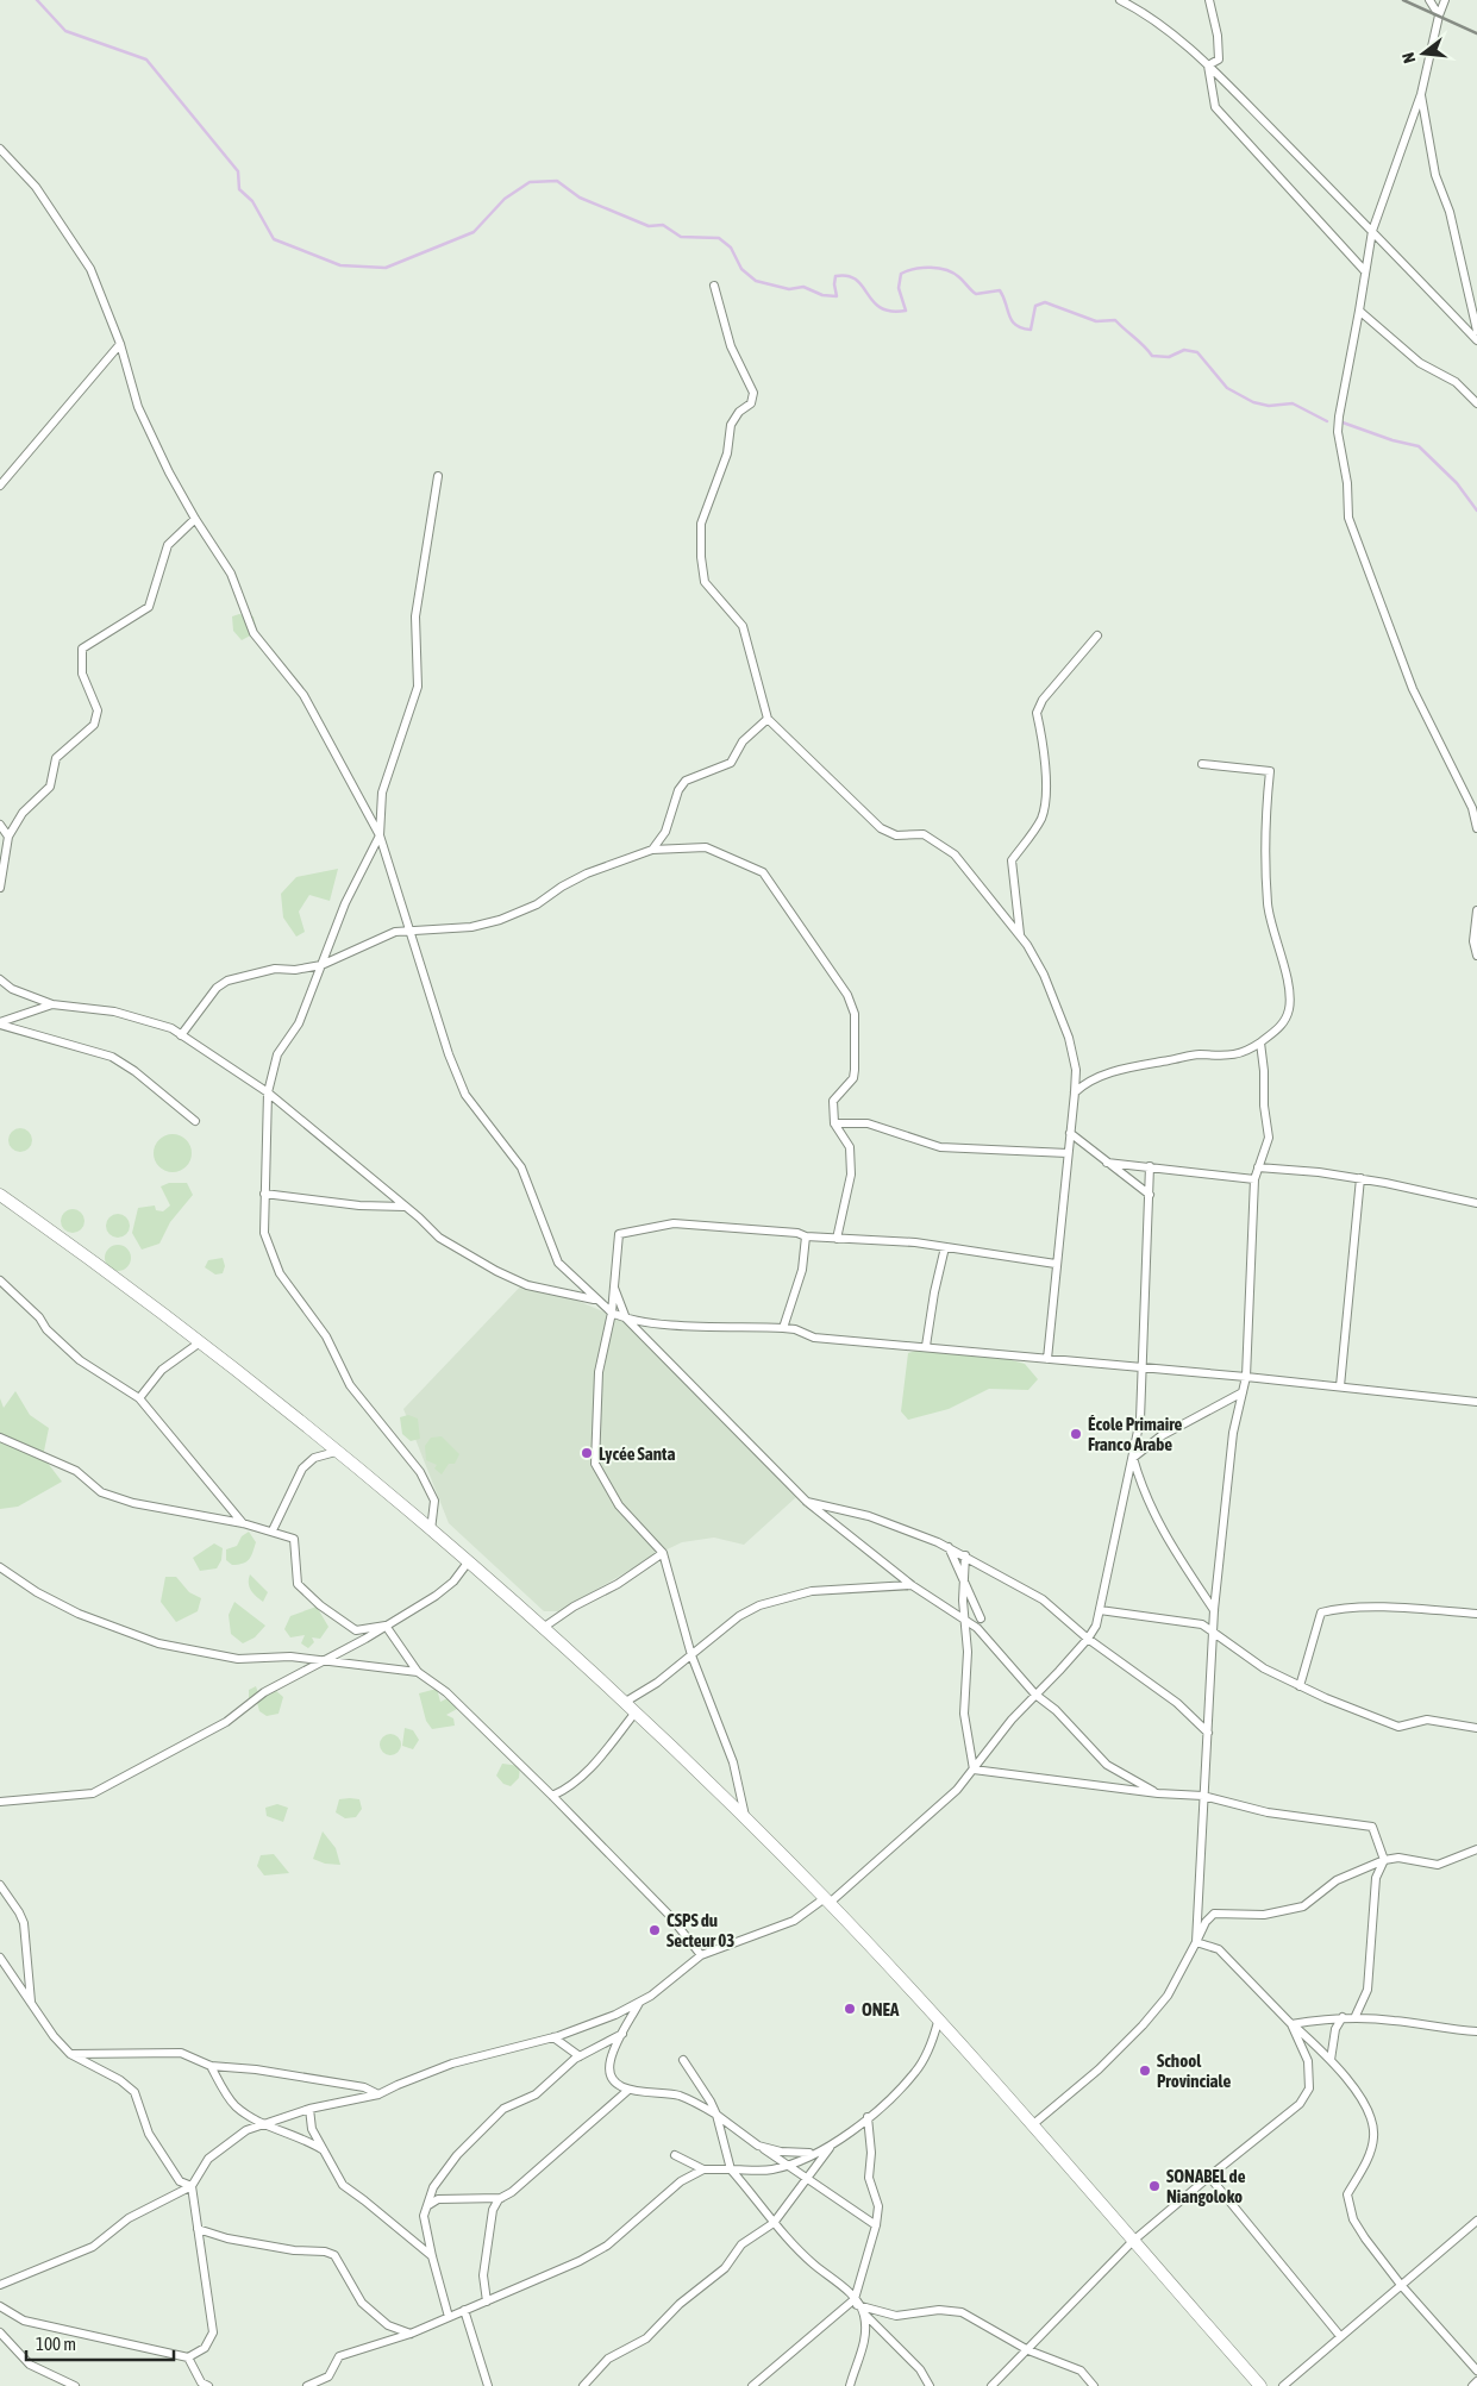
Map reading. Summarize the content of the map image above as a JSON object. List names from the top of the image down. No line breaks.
{"places":["École Primaire Franco Arabe","Lycée Santa","CSPS du Secteur 03","ONEA","School Provinciale","SONABEL de Niangoloko"],"scale_bar":"100 m","north":"left"}
